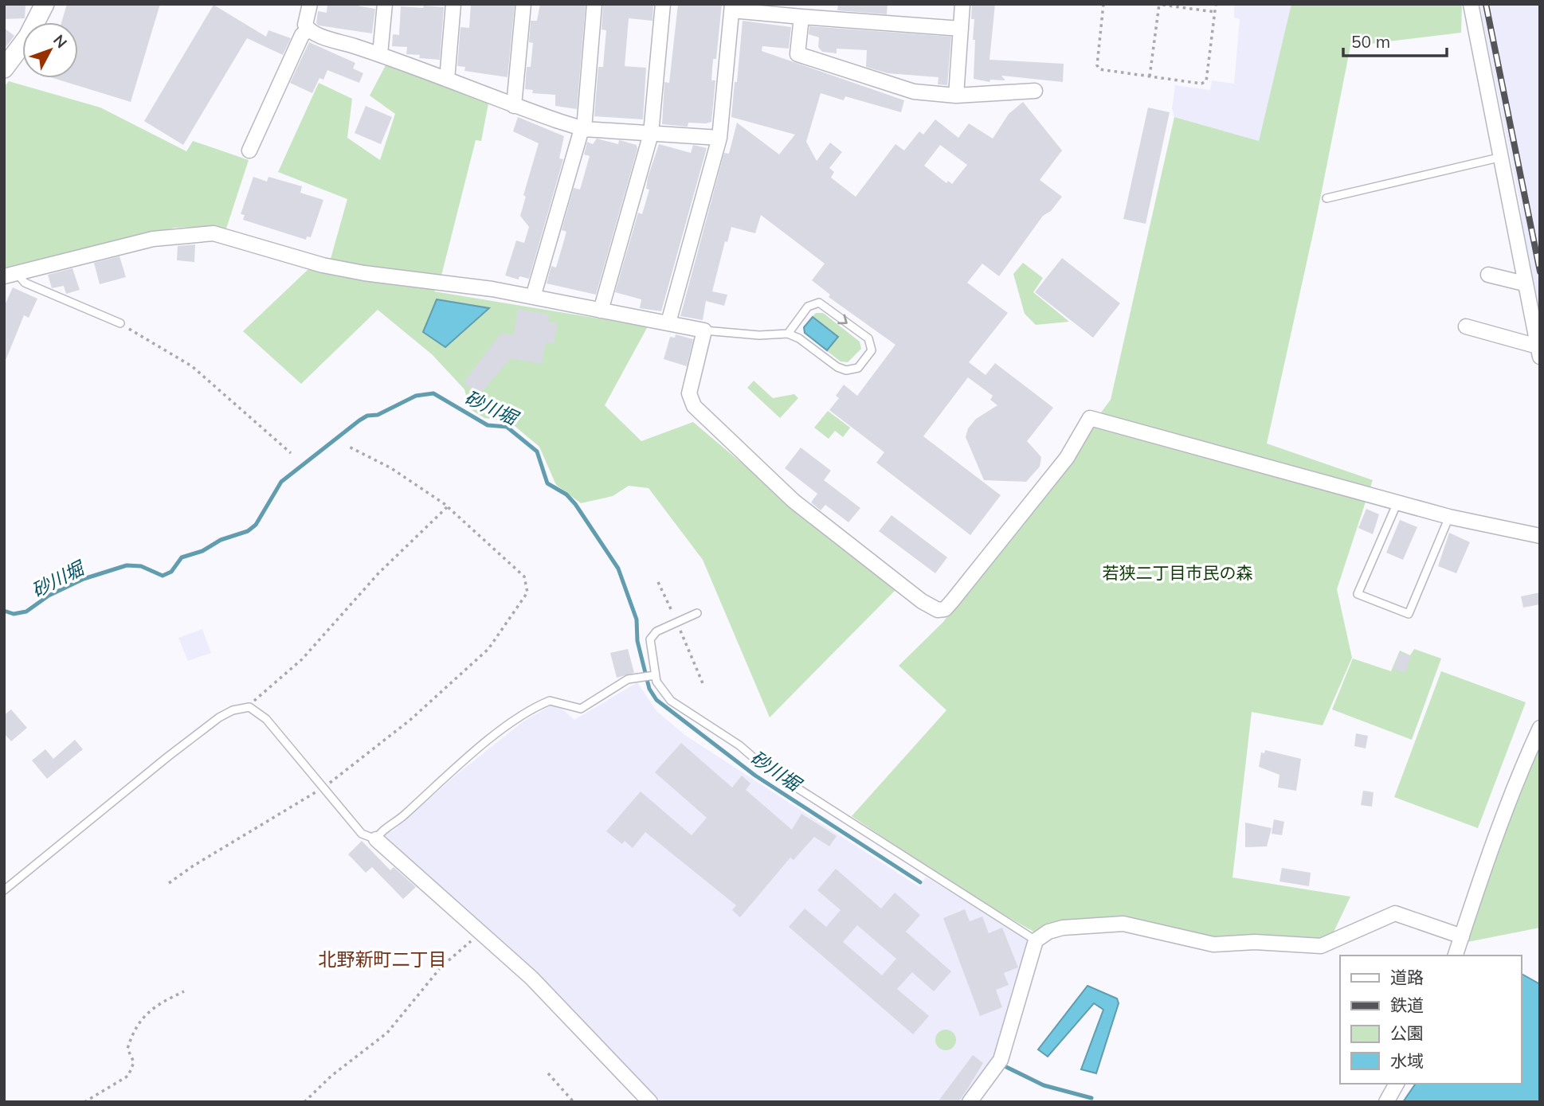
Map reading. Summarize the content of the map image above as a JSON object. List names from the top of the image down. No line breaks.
{"districts":["北野新町二丁目"],"water":["砂川堀"],"parks":["若狭二丁目市民の森"],"legend":["道路","鉄道","公園","水域"],"scale_bar":"50 m","north":"top right"}
